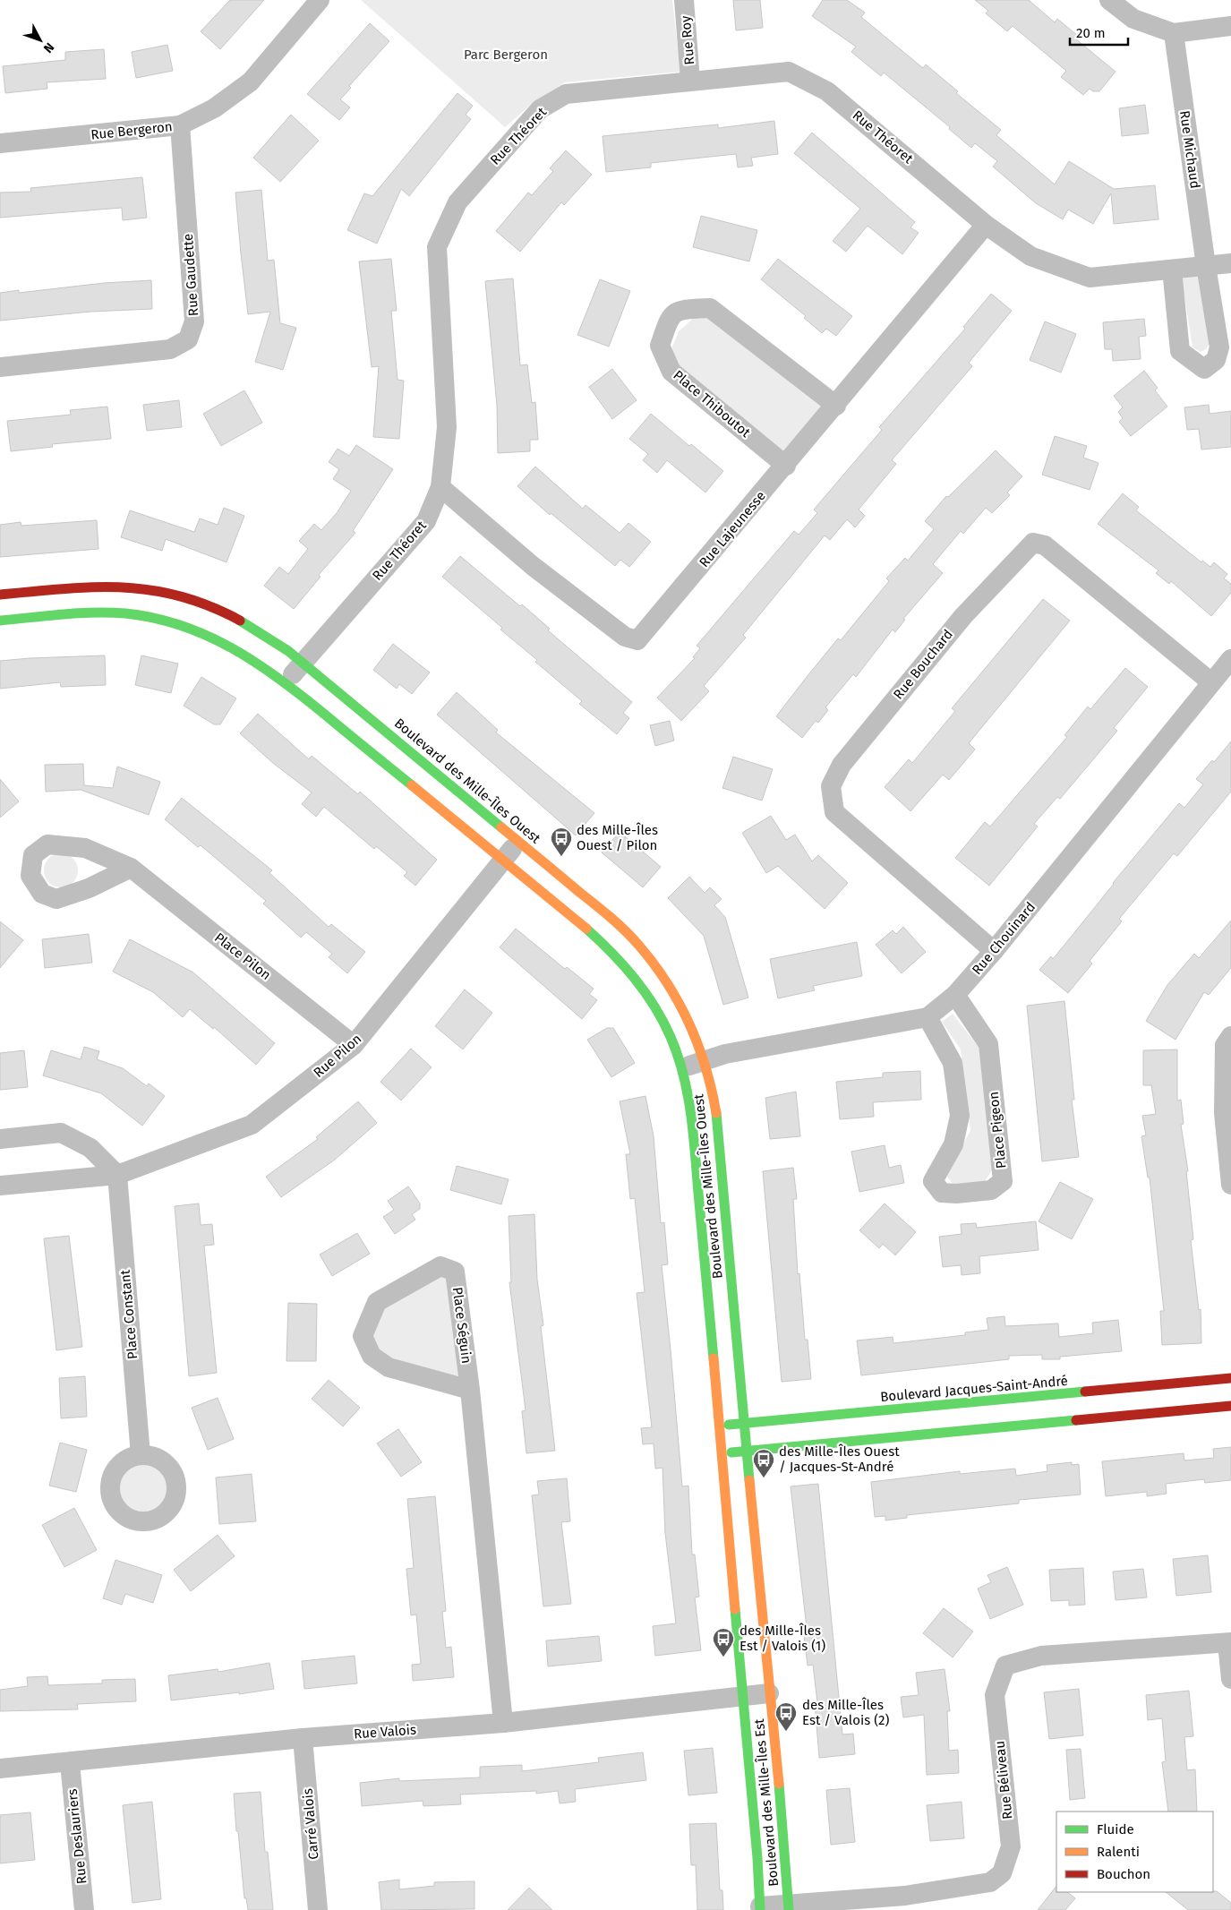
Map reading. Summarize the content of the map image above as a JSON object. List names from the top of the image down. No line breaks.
{"streets":{"street":["Rue Roy","Rue Bergeron","Rue Théoret","Rue Michaud","Rue Gaudette","Place Thiboutot","Rue Lajeunesse","Rue Bouchard","Boulevard des Mille-Îles Ouest","Rue Chouinard","Place Pilon","Rue Pilon","Place Pigeon","Place Constant","Place Séguin","Boulevard Jacques-Saint-André","Rue Valois","Rue Béliveau","Boulevard des Mille-Îles Est","Carré Valois","Rue Deslauriers"]},"crossings":[["Rue Roy","Rue Théoret"],["Rue Bergeron","Rue Gaudette"],["Rue Théoret","Rue Michaud"],["Rue Théoret","Rue Lajeunesse"],["Rue Théoret","Boulevard des Mille-Îles Ouest"],["Place Thiboutot","Rue Lajeunesse"],["Rue Bouchard","Rue Chouinard"],["Boulevard des Mille-Îles Ouest","Rue Chouinard"],["Boulevard des Mille-Îles Ouest","Rue Pilon"],["Boulevard des Mille-Îles Ouest","Boulevard Jacques-Saint-André"],["Boulevard des Mille-Îles Ouest","Rue Valois"],["Boulevard des Mille-Îles Ouest","Boulevard des Mille-Îles Est"],["Rue Chouinard","Place Pigeon"],["Place Pilon","Rue Pilon"],["Rue Pilon","Place Constant"],["Place Séguin","Rue Valois"],["Rue Valois","Boulevard des Mille-Îles Est"],["Rue Valois","Carré Valois"],["Rue Valois","Rue Deslauriers"],["Rue Béliveau","Boulevard des Mille-Îles Est"]],"parks":["Parc Bergeron"],"places":{"bus stop":["des Mille-Îles Ouest / Pilon","des Mille-Îles Ouest / Jacques-St-André","des Mille-Îles Est / Valois (1)","des Mille-Îles Est / Valois (2)"]},"legend":["Fluide","Ralenti","Bouchon"],"scale_bar":"20 m","north":"bottom right"}
